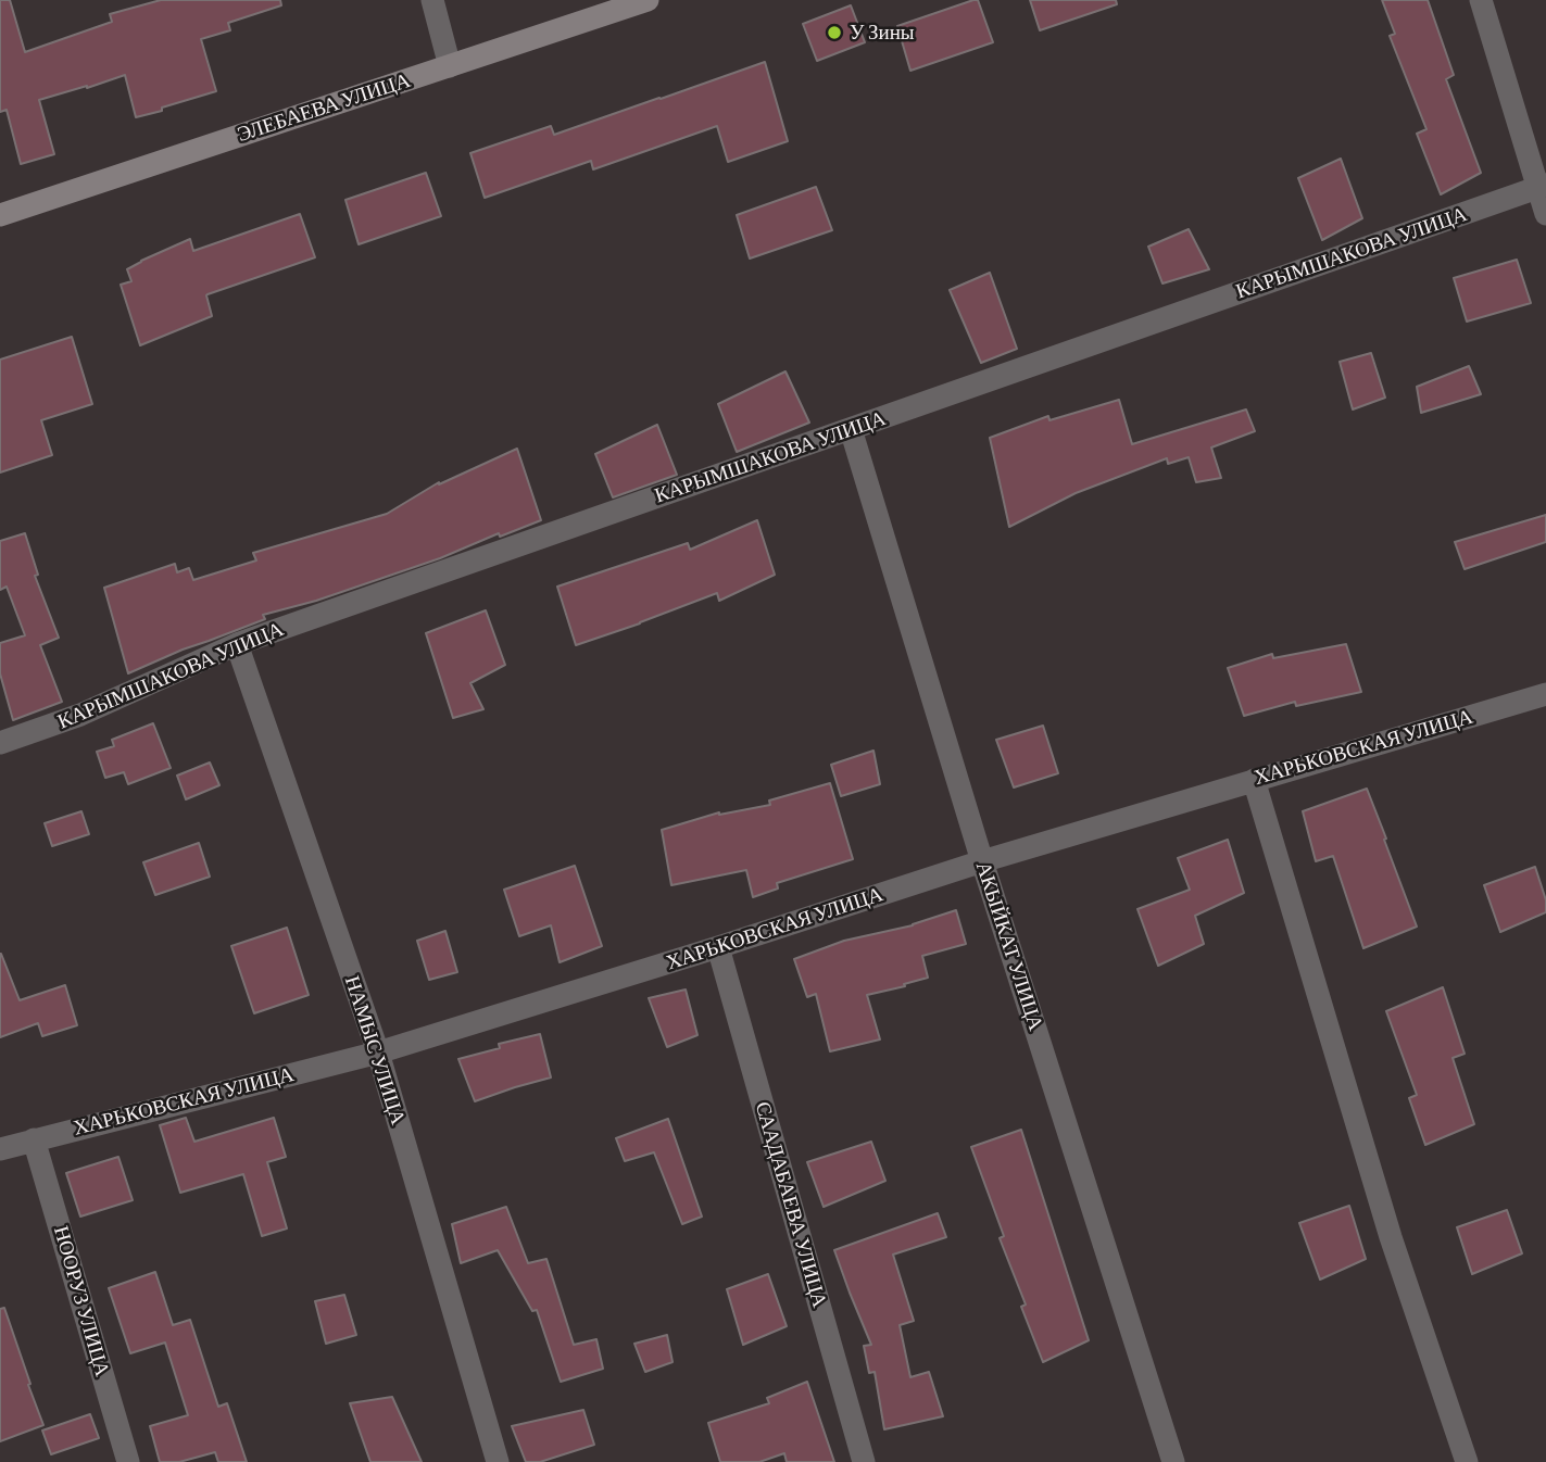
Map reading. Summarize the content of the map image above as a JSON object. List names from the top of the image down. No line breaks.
{"streets":{"street":["ЭЛЕБАЕВА УЛИЦА","КАРЫМШАКОВА УЛИЦА","ХАРЬКОВСКАЯ УЛИЦА","АКЫЙКАТ УЛИЦА","НАМЫС УЛИЦА","СААДАБАЕВА УЛИЦА","НООРУЗ УЛИЦА"]},"crossings":[["КАРЫМШАКОВА УЛИЦА","АКЫЙКАТ УЛИЦА"],["КАРЫМШАКОВА УЛИЦА","НАМЫС УЛИЦА"],["ХАРЬКОВСКАЯ УЛИЦА","АКЫЙКАТ УЛИЦА"],["ХАРЬКОВСКАЯ УЛИЦА","НАМЫС УЛИЦА"],["ХАРЬКОВСКАЯ УЛИЦА","СААДАБАЕВА УЛИЦА"],["ХАРЬКОВСКАЯ УЛИЦА","НООРУЗ УЛИЦА"]],"places":["У Зины"]}
